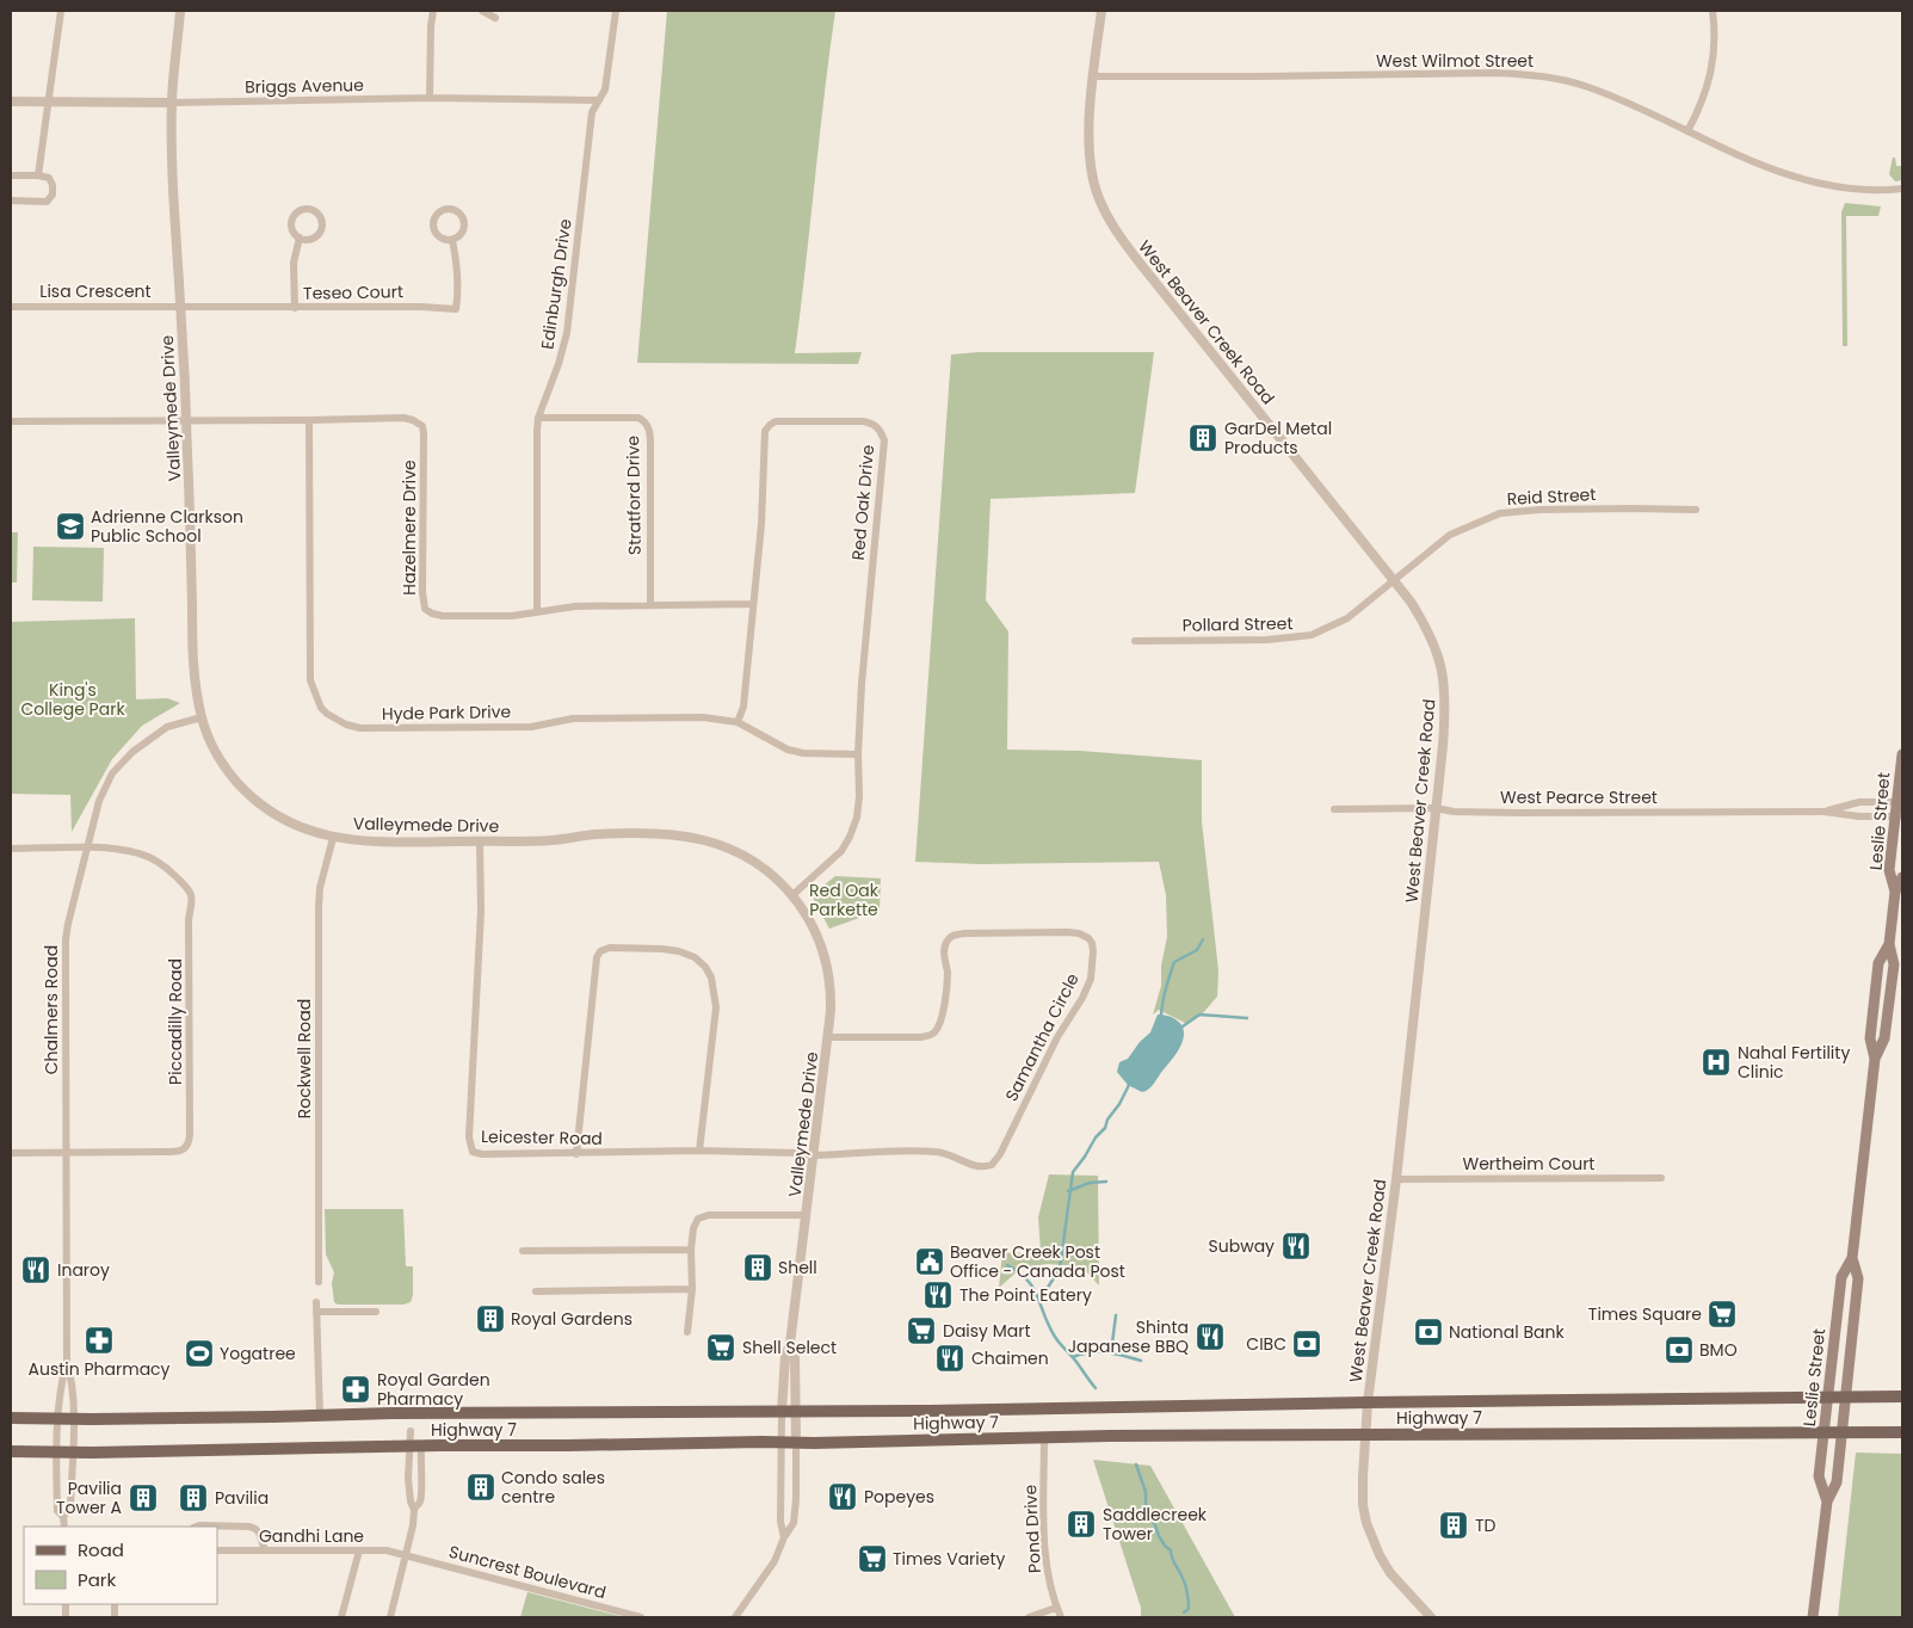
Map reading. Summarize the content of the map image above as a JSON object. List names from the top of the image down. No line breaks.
{"streets":{"main road":["Leslie Street","Highway 7"],"street":["West Wilmot Street","Briggs Avenue","Edinburgh Drive","Lisa Crescent","Teseo Court","West Beaver Creek Road","Valleymede Drive","Stratford Drive","Reid Street","Red Oak Drive","Hazelmere Drive","Pollard Street","Hyde Park Drive","West Pearce Street","Chalmers Road","Piccadilly Road","Samantha Circle","Rockwell Road","Leicester Road","Wertheim Court","Pond Drive","Gandhi Lane","Suncrest Boulevard"]},"crossings":[["West Wilmot Street","West Beaver Creek Road"],["Briggs Avenue","Edinburgh Drive"],["Briggs Avenue","Valleymede Drive"],["Edinburgh Drive","Stratford Drive"],["Edinburgh Drive","Hazelmere Drive"],["Lisa Crescent","Teseo Court"],["Lisa Crescent","Valleymede Drive"],["Teseo Court","Valleymede Drive"],["West Beaver Creek Road","Reid Street"],["West Beaver Creek Road","Pollard Street"],["West Beaver Creek Road","West Pearce Street"],["West Beaver Creek Road","Wertheim Court"],["West Beaver Creek Road","Highway 7"],["Valleymede Drive","Red Oak Drive"],["Valleymede Drive","Hazelmere Drive"],["Valleymede Drive","Chalmers Road"],["Valleymede Drive","Samantha Circle"],["Valleymede Drive","Rockwell Road"],["Valleymede Drive","Leicester Road"],["Valleymede Drive","Highway 7"],["Stratford Drive","Hazelmere Drive"],["Reid Street","Pollard Street"],["Red Oak Drive","Hazelmere Drive"],["Red Oak Drive","Hyde Park Drive"],["Hazelmere Drive","Hyde Park Drive"],["West Pearce Street","Leslie Street"],["Leslie Street","Highway 7"],["Chalmers Road","Piccadilly Road"],["Chalmers Road","Highway 7"],["Samantha Circle","Leicester Road"],["Highway 7","Pond Drive"],["Gandhi Lane","Suncrest Boulevard"]],"parks":["King's College Park","Red Oak Parkette"],"places":{"building":["GarDel Metal Products","Shell","Royal Gardens","Condo sales centre","Pavilia Tower A","Pavilia","Saddlecreek Tower","TD"],"school or university":["Adrienne Clarkson Public School"],"hospital":["Nahal Fertility Clinic"],"restaurant":["Subway","Inaroy","The Point Eatery","Shinta Japanese BBQ","Chaimen","Popeyes"],"public building":["Beaver Creek Post Office - Canada Post"],"supermarket":["Times Square","Daisy Mart","Shell Select","Times Variety"],"bank":["National Bank","CIBC","BMO"],"pharmacy":["Austin Pharmacy","Royal Garden Pharmacy"],"sports":["Yogatree"]},"legend":["Road","Park"]}
